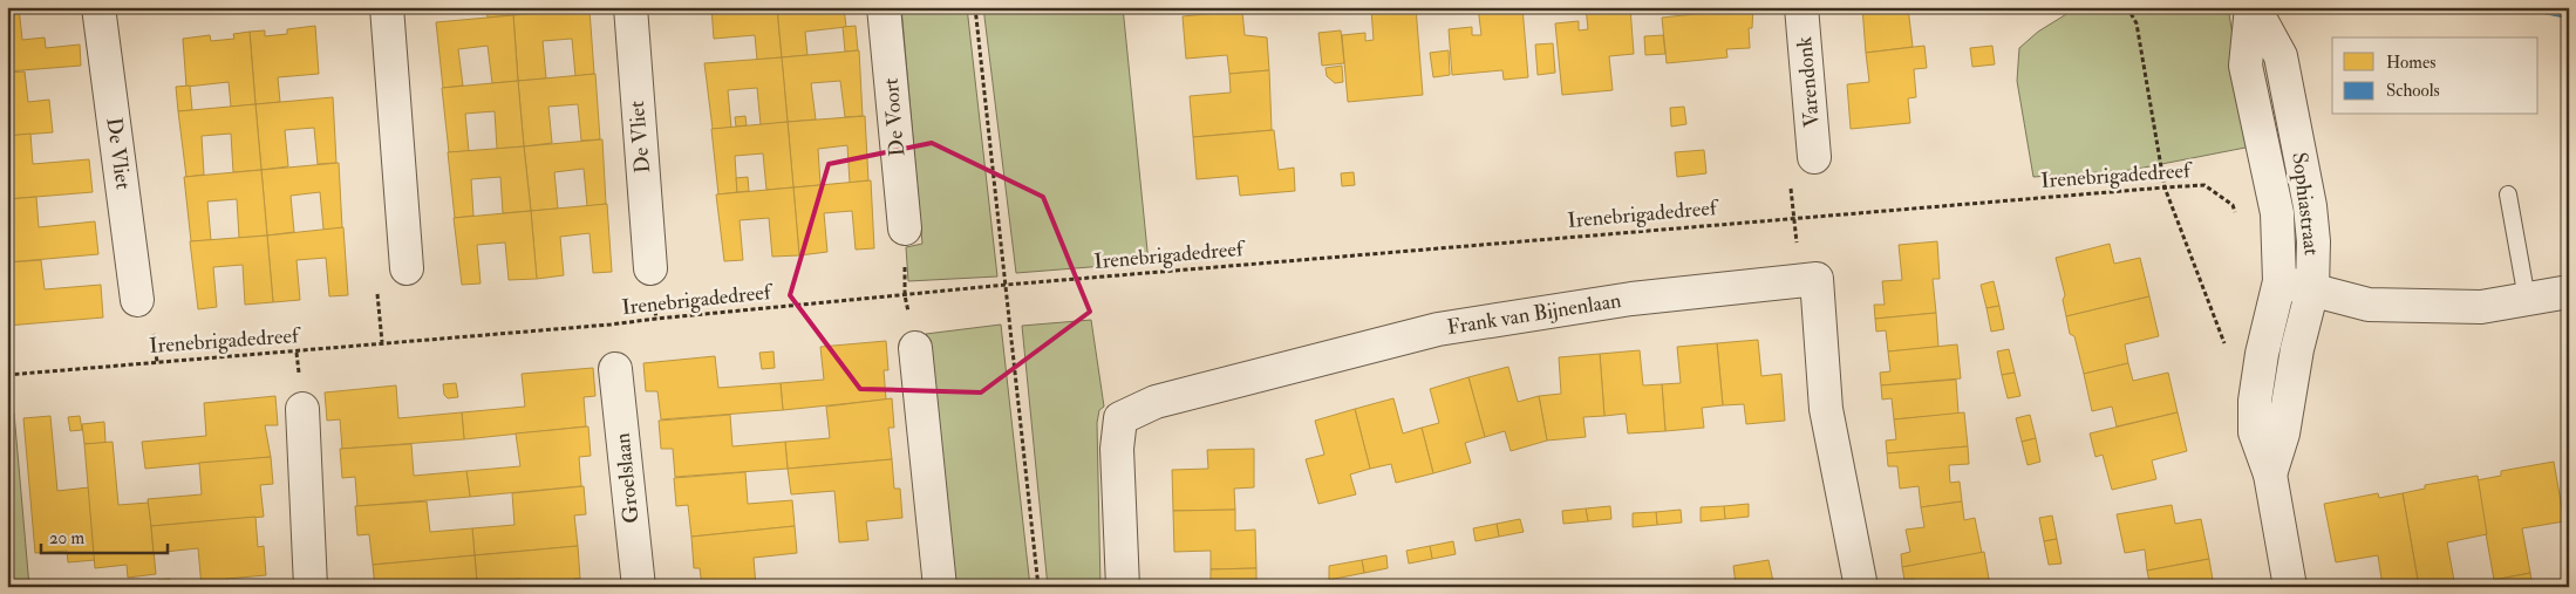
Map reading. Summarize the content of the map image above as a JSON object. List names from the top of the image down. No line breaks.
{"streets":{"street":["Varendonk","De Voort","De Vliet","Sophiastraat","Frank van Bijnenlaan","Groelslaan"],"path":["Irenebrigadedreef"]},"legend":["Homes","Schools"],"scale_bar":"20 m"}
